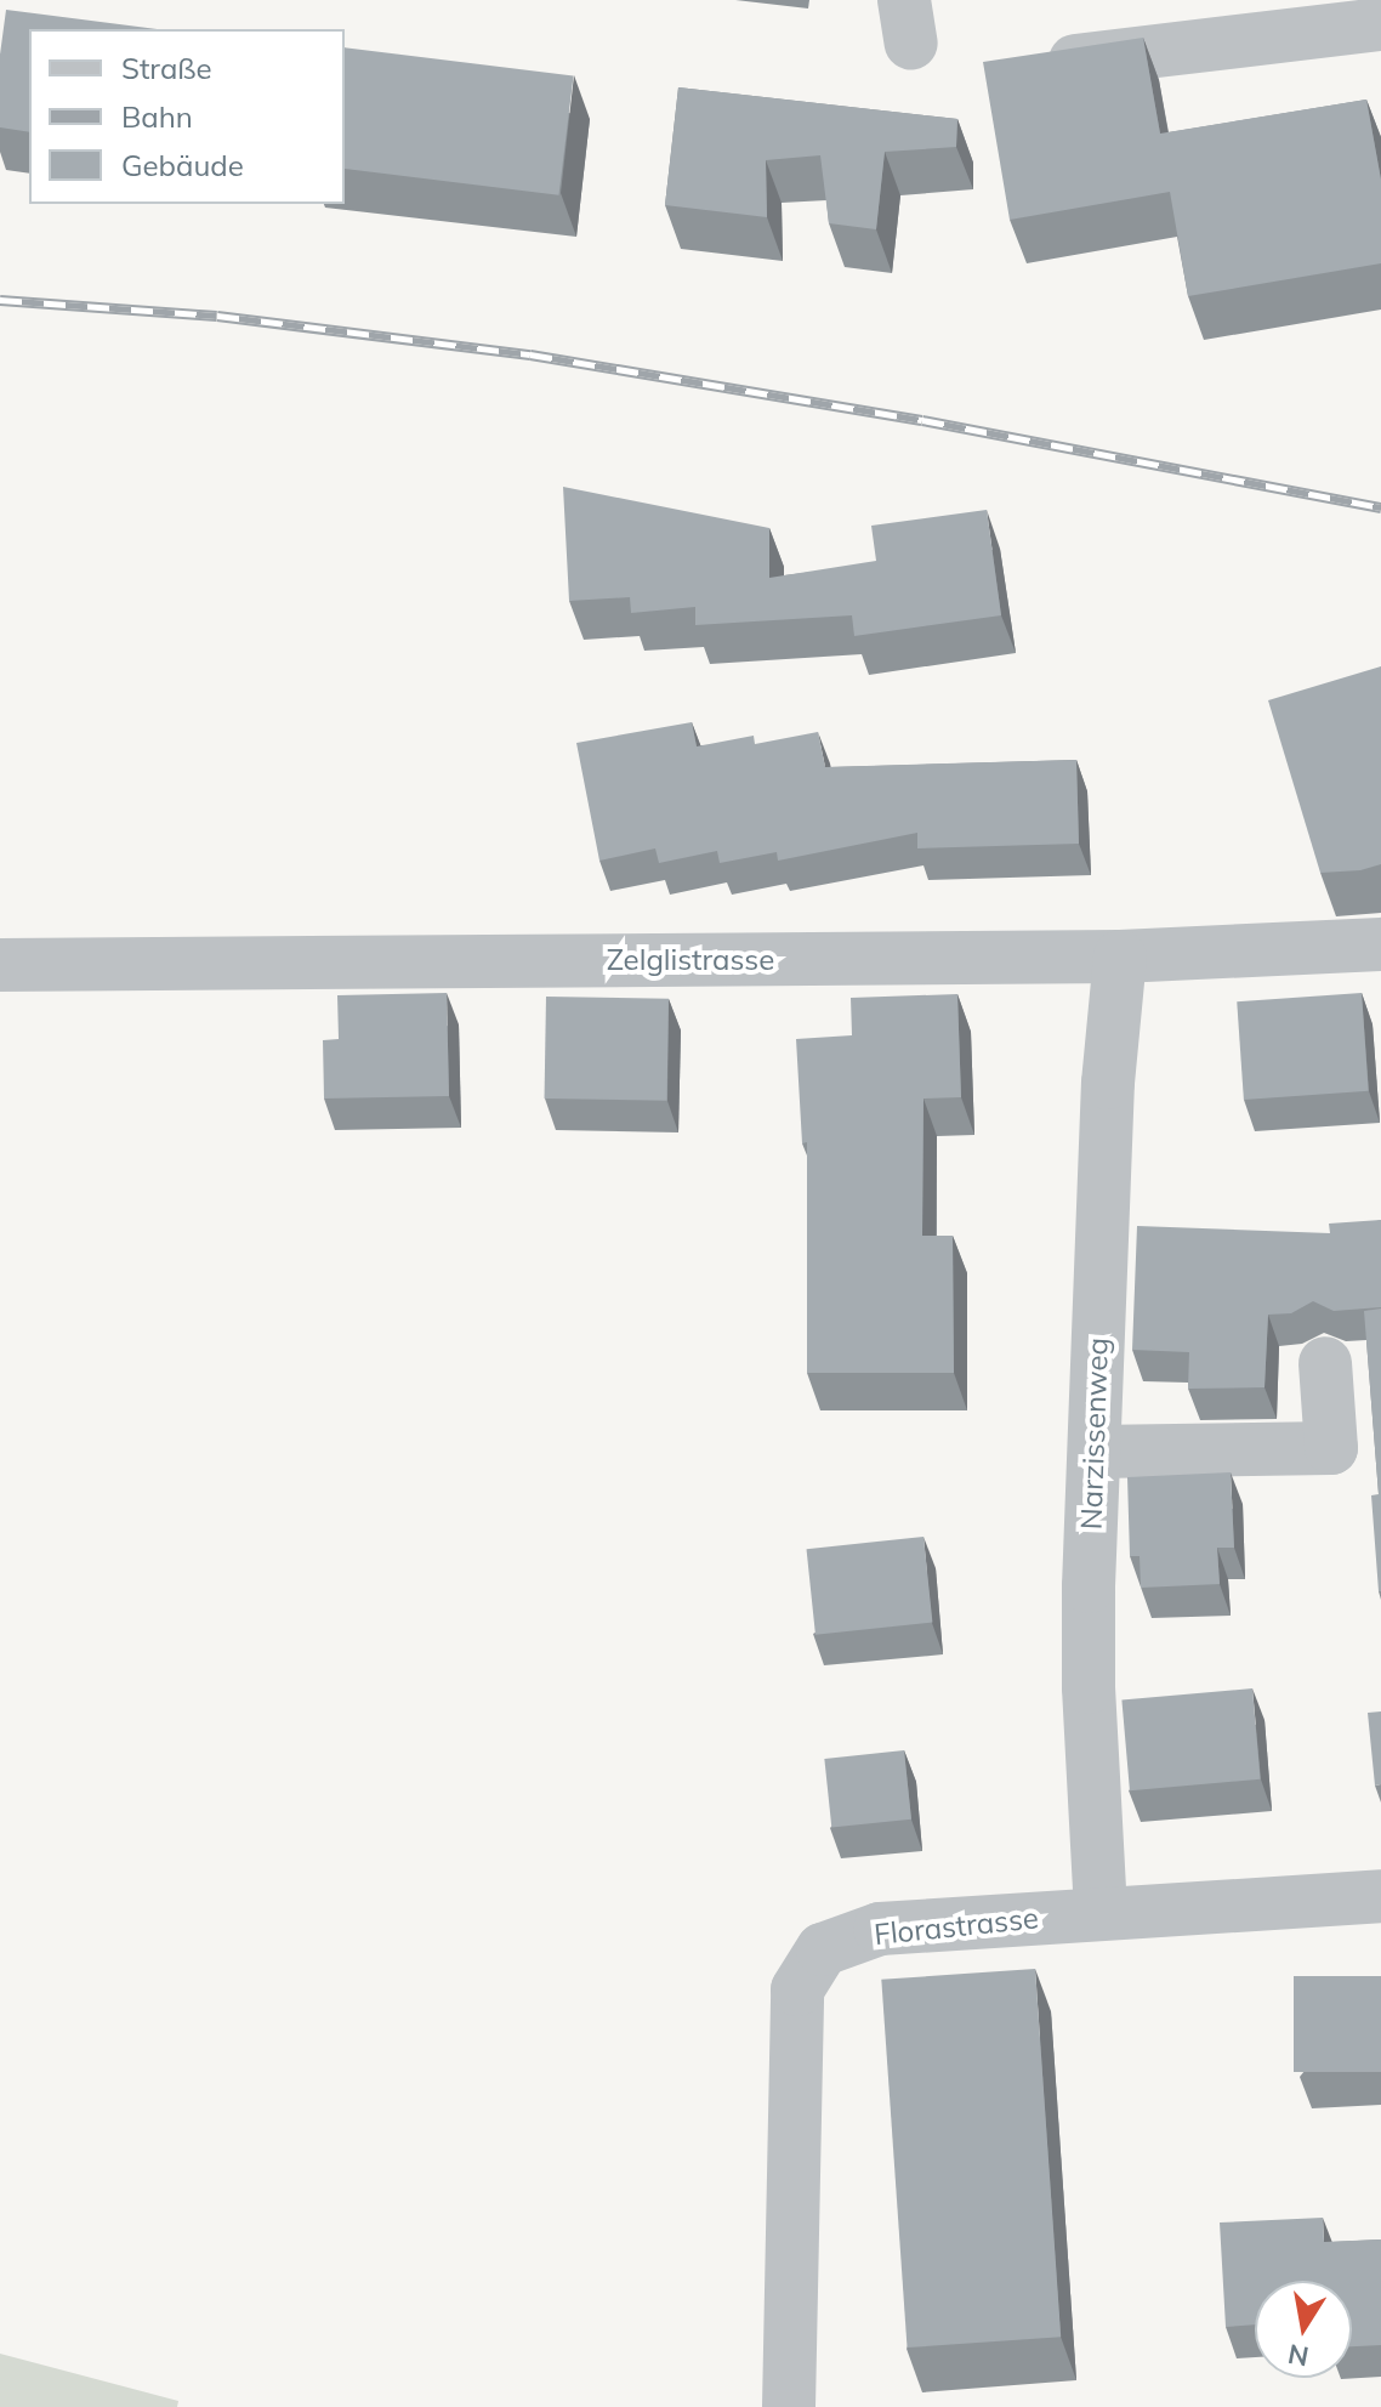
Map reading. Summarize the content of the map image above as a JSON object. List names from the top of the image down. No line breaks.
{"streets":{"street":["Zelglistrasse","Narzissenweg","Florastrasse"]},"crossings":[["Zelglistrasse","Narzissenweg"],["Narzissenweg","Florastrasse"]],"legend":["Straße","Bahn","Gebäude"],"north":"bottom"}
